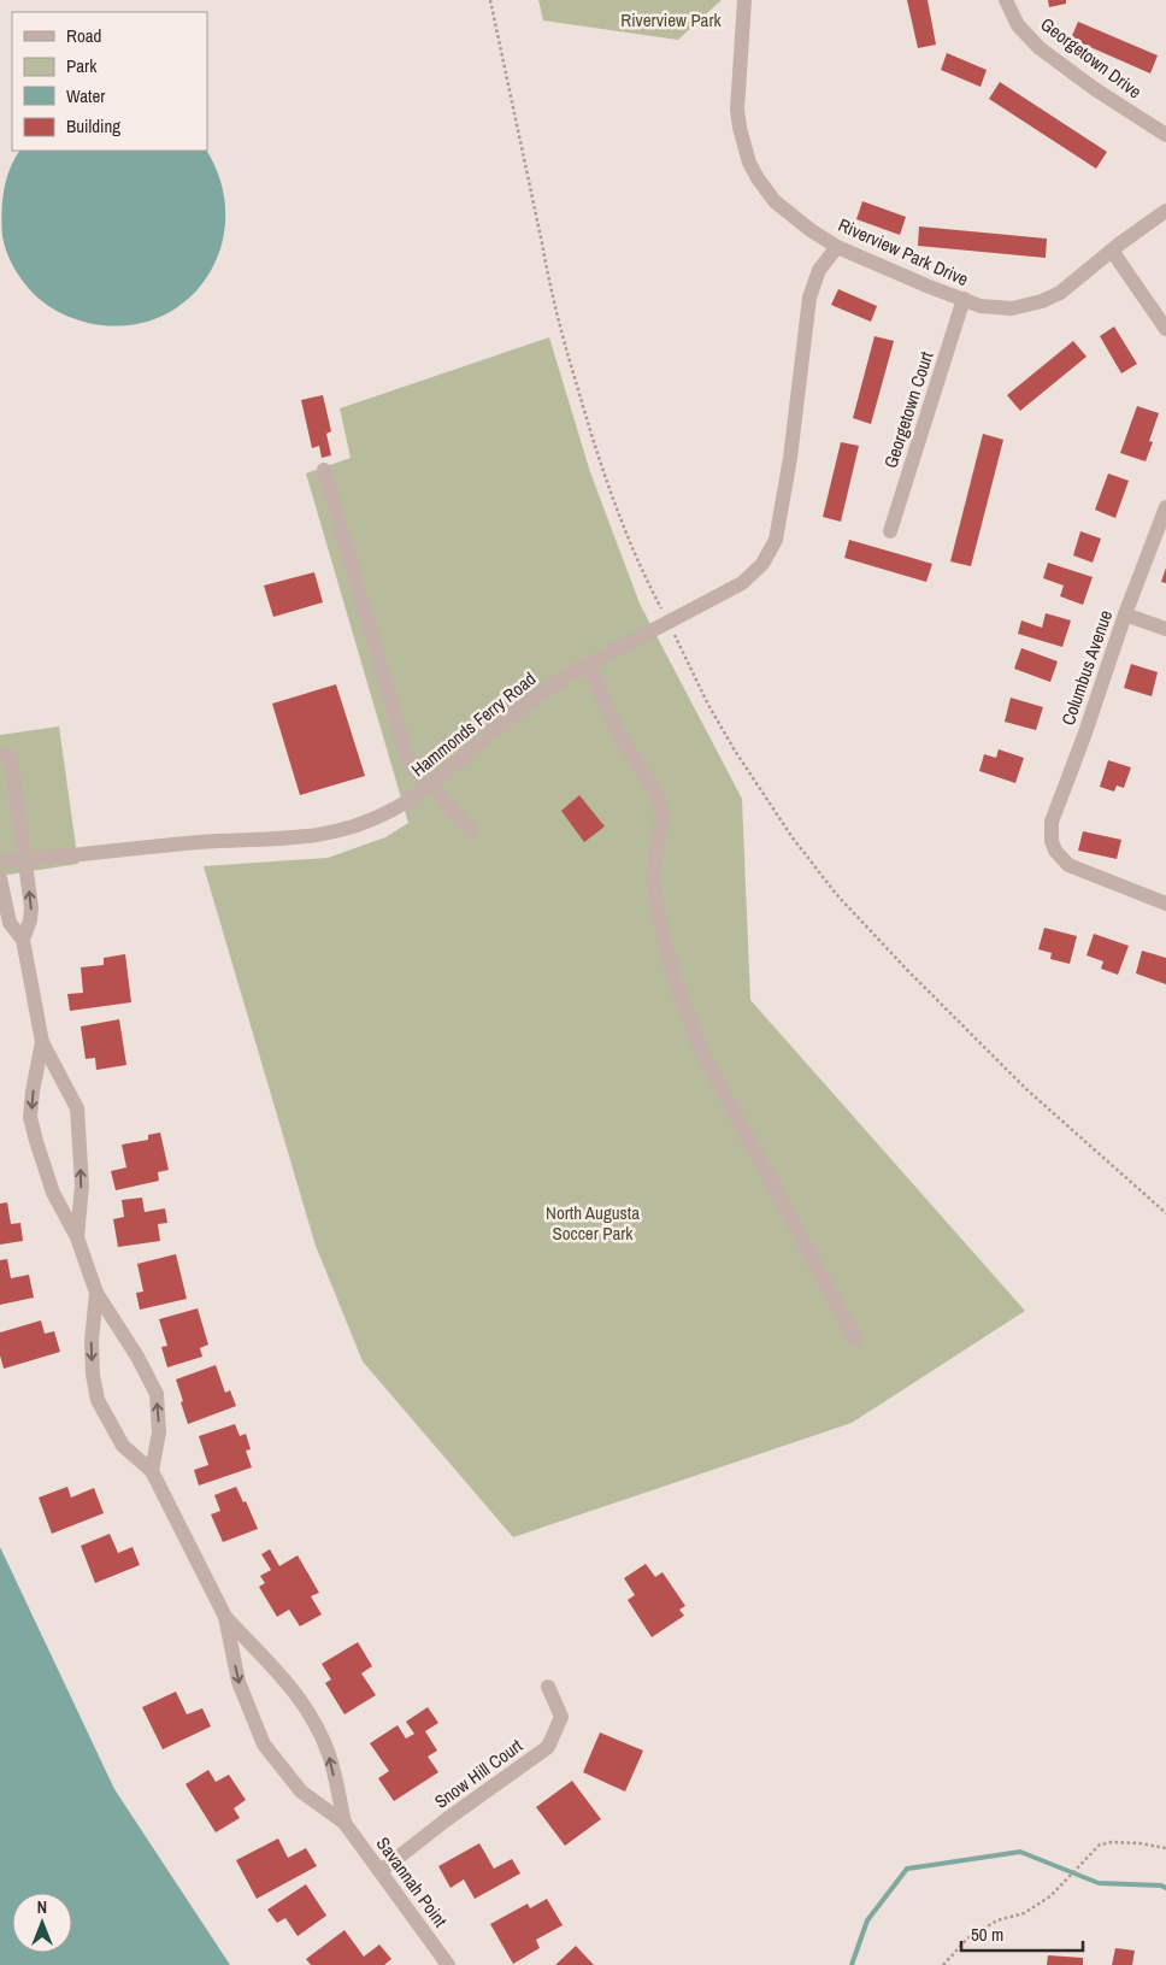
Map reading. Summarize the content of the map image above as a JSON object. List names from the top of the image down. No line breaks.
{"streets":{"street":["Georgetown Drive","Riverview Park Drive","Georgetown Court","Columbus Avenue","Hammonds Ferry Road","Snow Hill Court","Savannah Point"]},"crossings":[["Riverview Park Drive","Georgetown Court"],["Riverview Park Drive","Hammonds Ferry Road"],["Hammonds Ferry Road","Savannah Point"],["Snow Hill Court","Savannah Point"]],"parks":["Riverview Park","North Augusta Soccer Park"],"legend":["Road","Park","Water","Building"],"scale_bar":"50 m","north":"top"}
